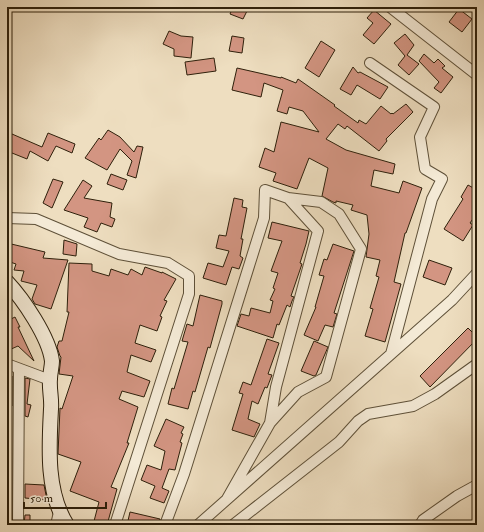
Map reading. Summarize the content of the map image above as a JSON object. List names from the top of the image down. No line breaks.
{"scale_bar":"50 m"}
